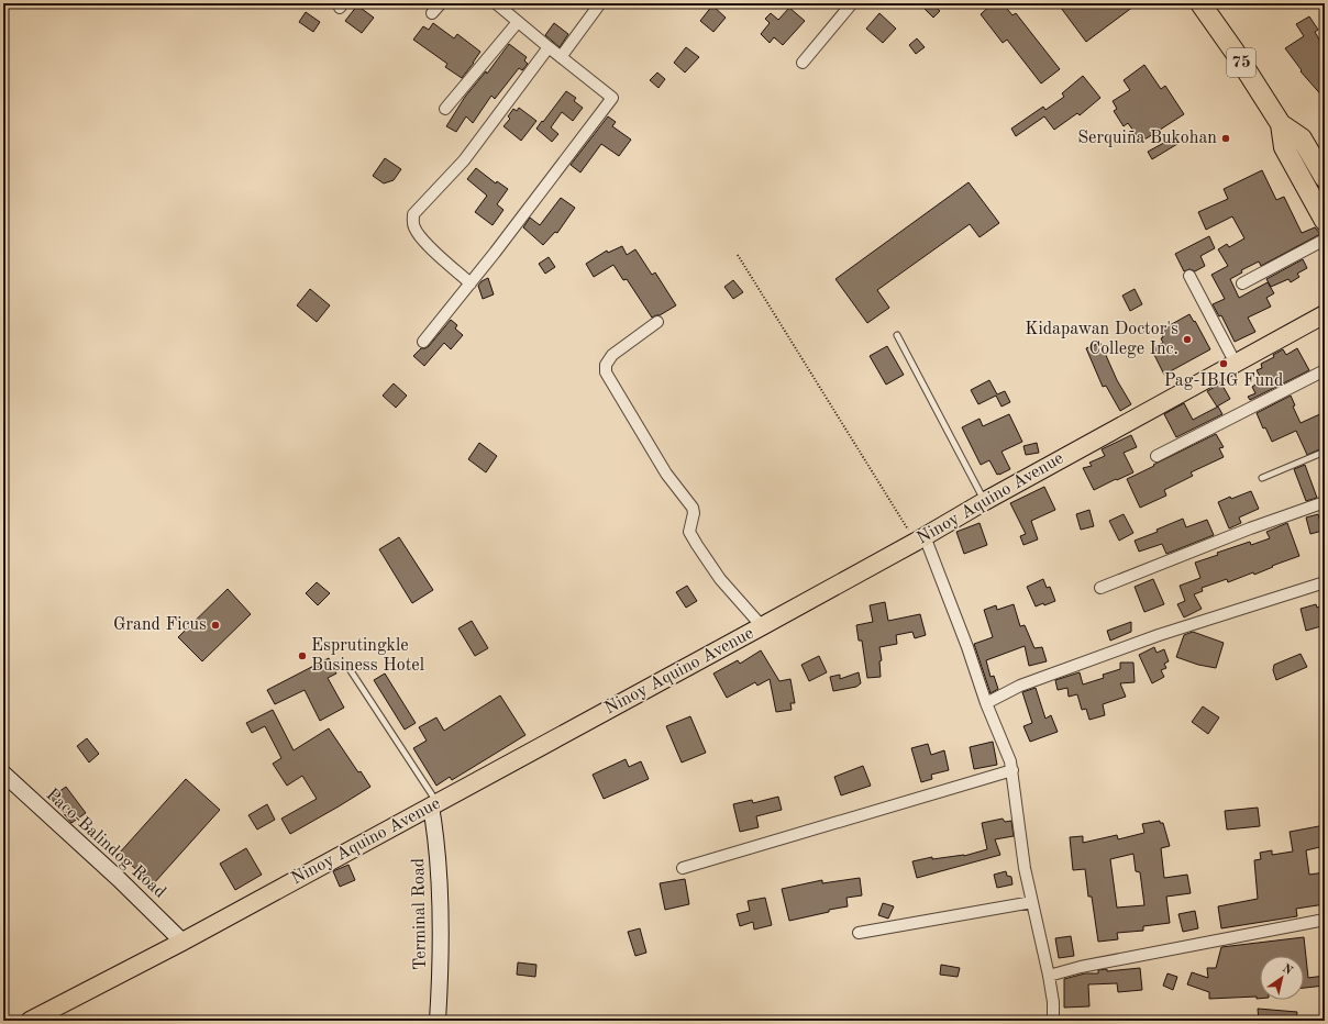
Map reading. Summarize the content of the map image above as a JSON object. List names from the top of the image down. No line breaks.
{"streets":{"highway":["75"],"main road":["Ninoy Aquino Avenue"],"street":["Paco-Balindog Road","Terminal Road"]},"crossings":[["Ninoy Aquino Avenue","Paco-Balindog Road"],["Ninoy Aquino Avenue","Terminal Road"]],"places":["Serquiña Bukohan","Kidapawan Doctor's College Inc.","Pag-IBIG Fund","Grand Ficus","Esprutingkle Business Hotel"],"north":"top right"}
